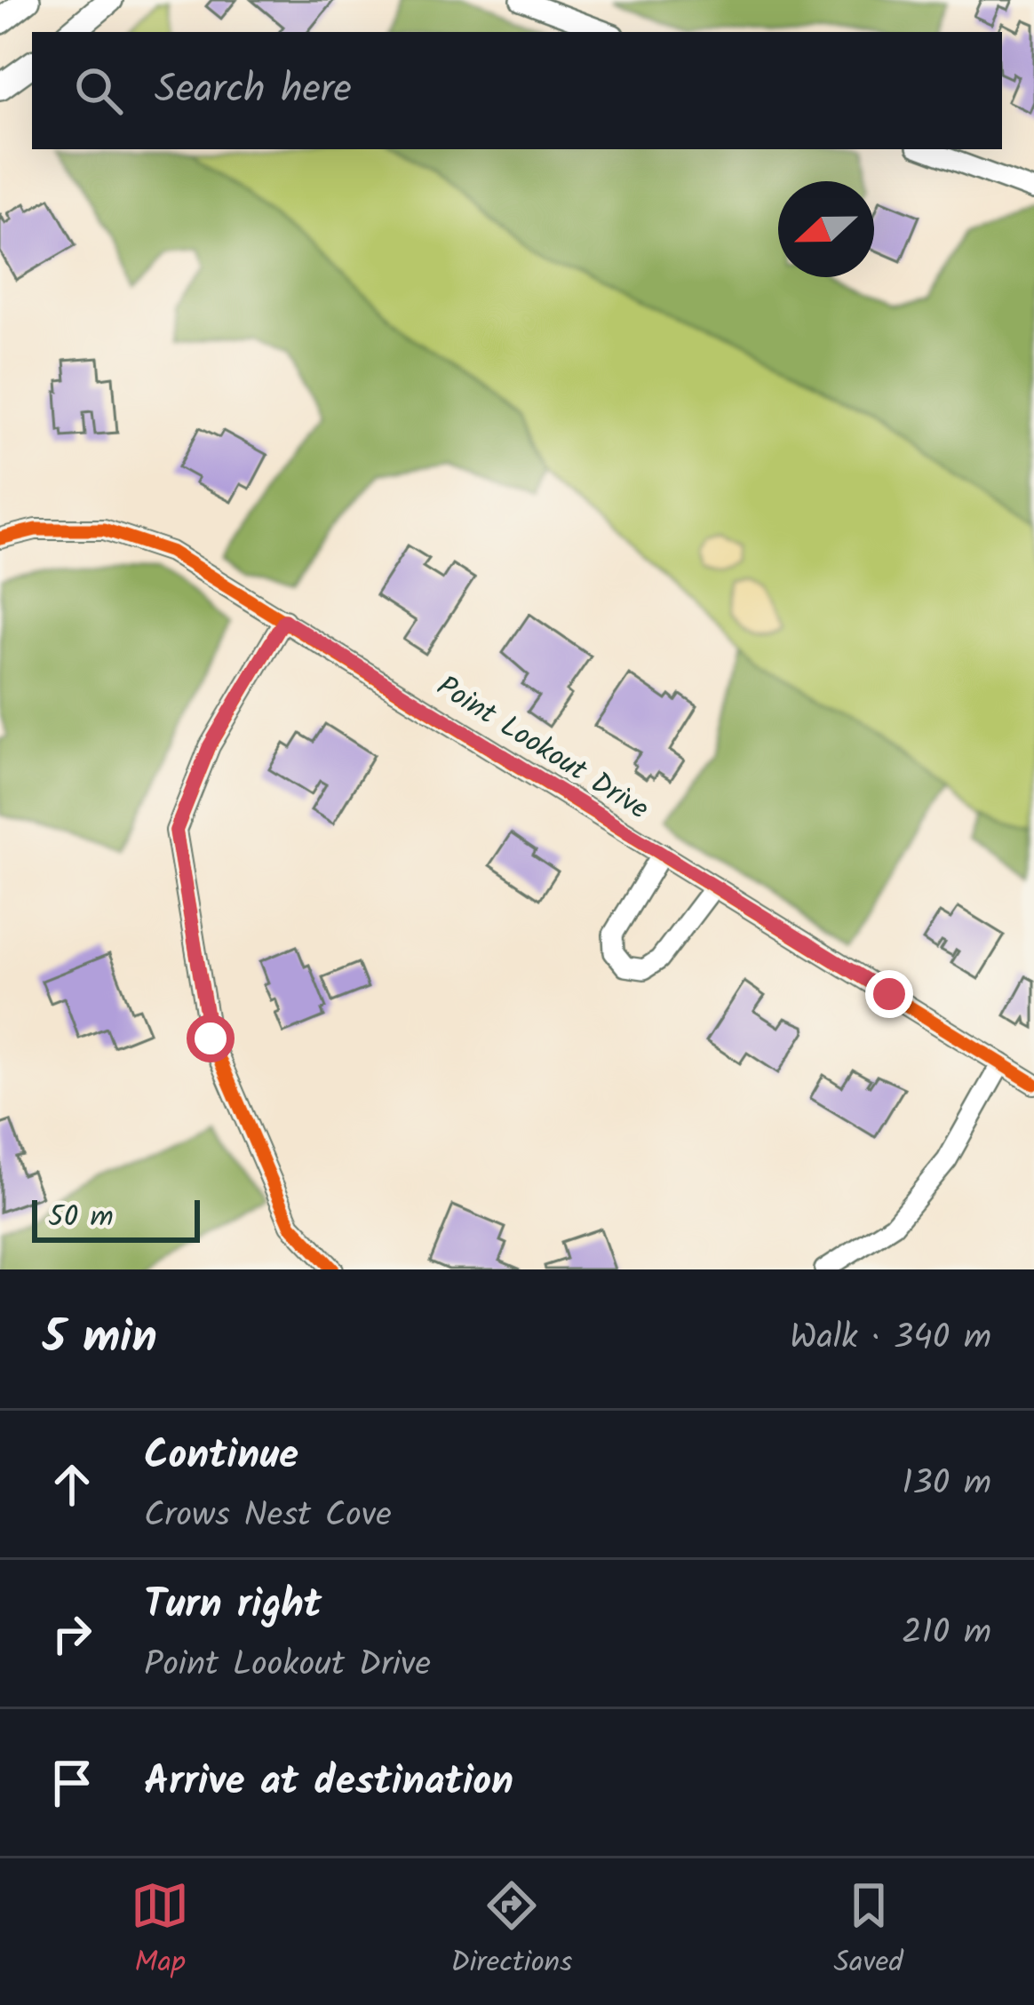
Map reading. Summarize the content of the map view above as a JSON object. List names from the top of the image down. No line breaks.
{"streets":{"street":["Point Lookout Drive"]},"scale_bar":"50 m","north":"left","page":{"search":"Search here","scale":"50 m","heading":["5 min","Walk · 340 m"],"list":[["Continue","Crows Nest Cove","130 m"],["Turn right","Point Lookout Drive","210 m"],"Arrive at destination"],"nav":["Map","Directions","Saved"]}}
